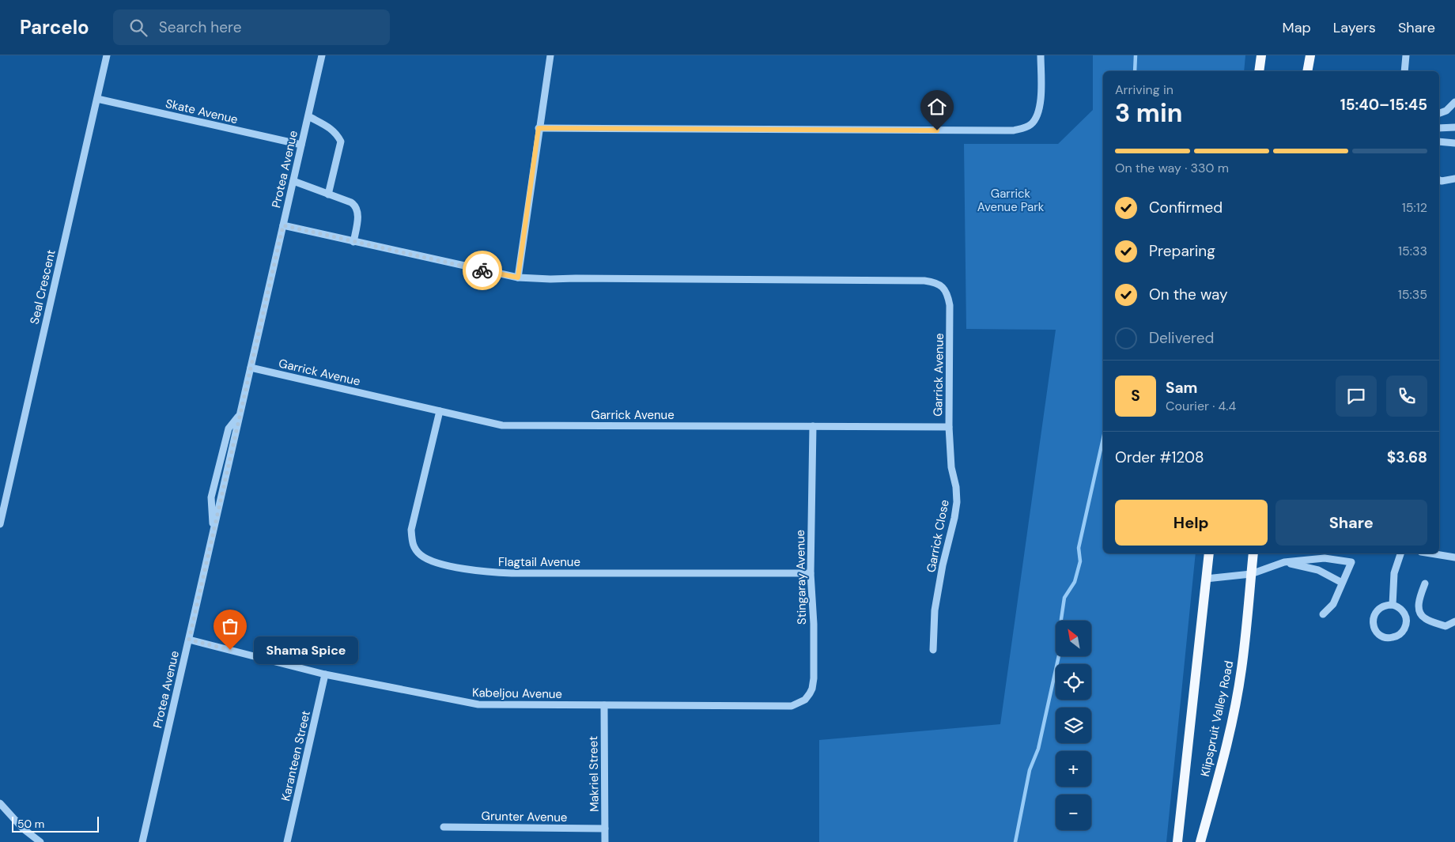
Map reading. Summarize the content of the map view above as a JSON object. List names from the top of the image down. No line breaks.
{"streets":{"main road":["Klipspruit Valley Road"],"street":["Skate Avenue","Protea Avenue","Seal Crescent","Garrick Avenue","Garrick Close","Flagtail Avenue","Stingaray Avenue","Kabeljou Avenue","Karanteen Street","Makriel Street","Grunter Avenue"]},"crossings":[["Skate Avenue","Protea Avenue"],["Skate Avenue","Seal Crescent"],["Protea Avenue","Garrick Avenue"],["Protea Avenue","Kabeljou Avenue"],["Garrick Avenue","Garrick Close"],["Garrick Avenue","Flagtail Avenue"],["Garrick Avenue","Stingaray Avenue"],["Flagtail Avenue","Stingaray Avenue"],["Stingaray Avenue","Kabeljou Avenue"],["Kabeljou Avenue","Karanteen Street"],["Kabeljou Avenue","Makriel Street"],["Makriel Street","Grunter Avenue"]],"parks":["Garrick Avenue Park"],"places":["Shama Spice"],"scale_bar":"50 m","north":"top left","page":{"header":"Parcelo","search":"Search here","nav":["Map","Layers","Share"],"heading":["3 min","Arriving in","15:40–15:45"],"panel":["Sam","Courier · 4.4","Order #1208","$3.68"],"bar":"On the way · 330 m","list":[["Confirmed","15:12"],["Preparing","15:33"],["On the way","15:35"],"Delivered"],"round":"S","buttons":["Help","Share"],"map_buttons":["+","−"],"bubble":"Shama Spice","scale":"50 m"}}
